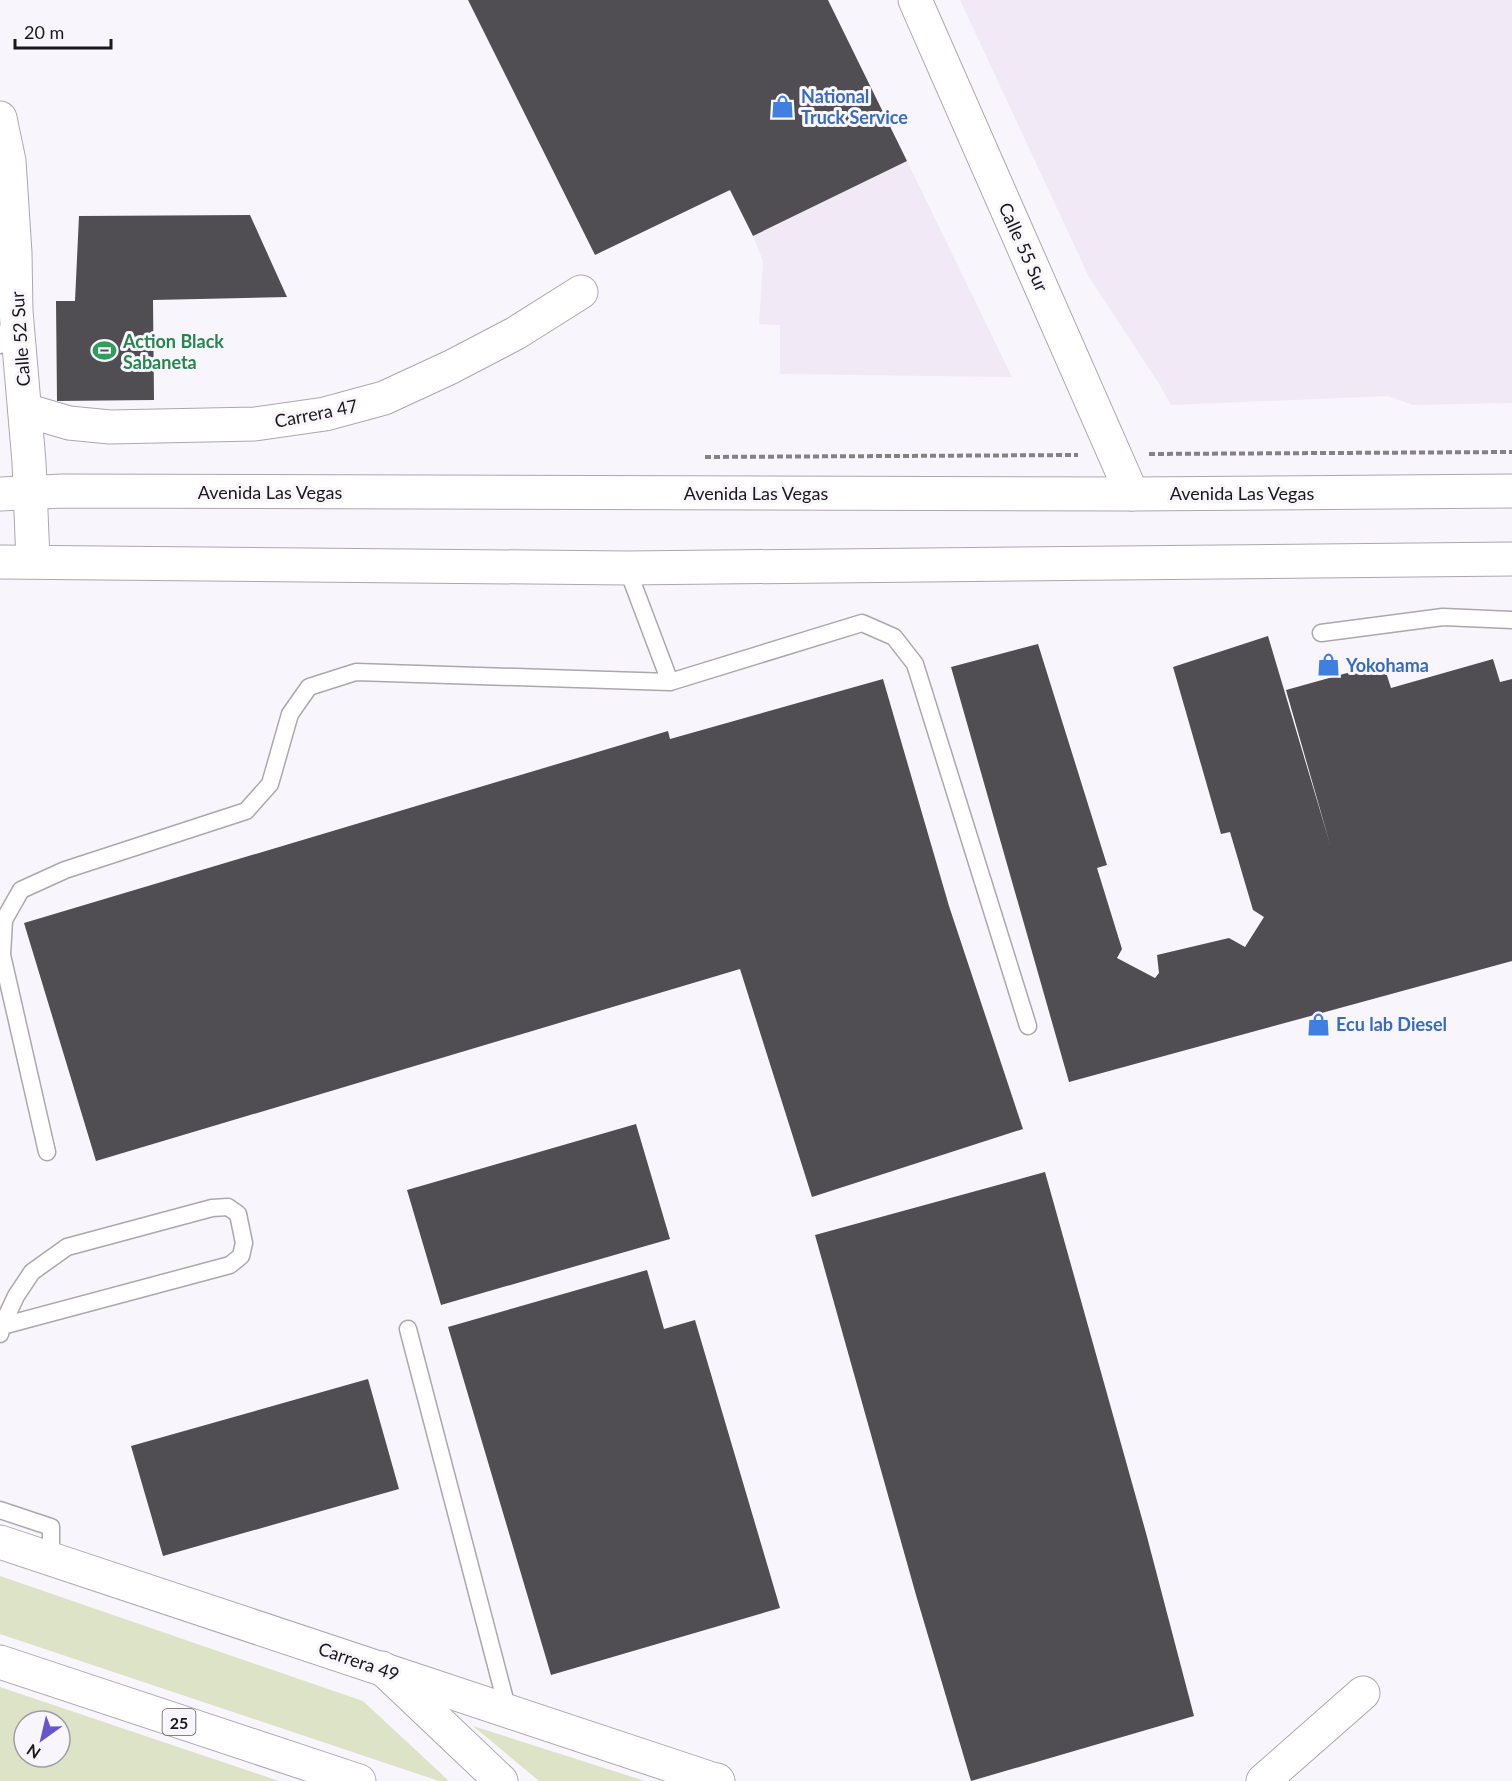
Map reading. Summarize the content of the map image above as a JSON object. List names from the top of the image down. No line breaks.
{"streets":{"main road":["Calle 55 Sur","Calle 52 Sur","Carrera 47","Avenida Las Vegas","Carrera 49","25"]},"crossings":[["Calle 55 Sur","Avenida Las Vegas"],["Calle 52 Sur","Carrera 47"],["Calle 52 Sur","Avenida Las Vegas"]],"places":{"shop":["National Truck Service","Yokohama","Ecu lab Diesel"],"sports":["Action Black Sabaneta"]},"scale_bar":"20 m","north":"bottom left"}
